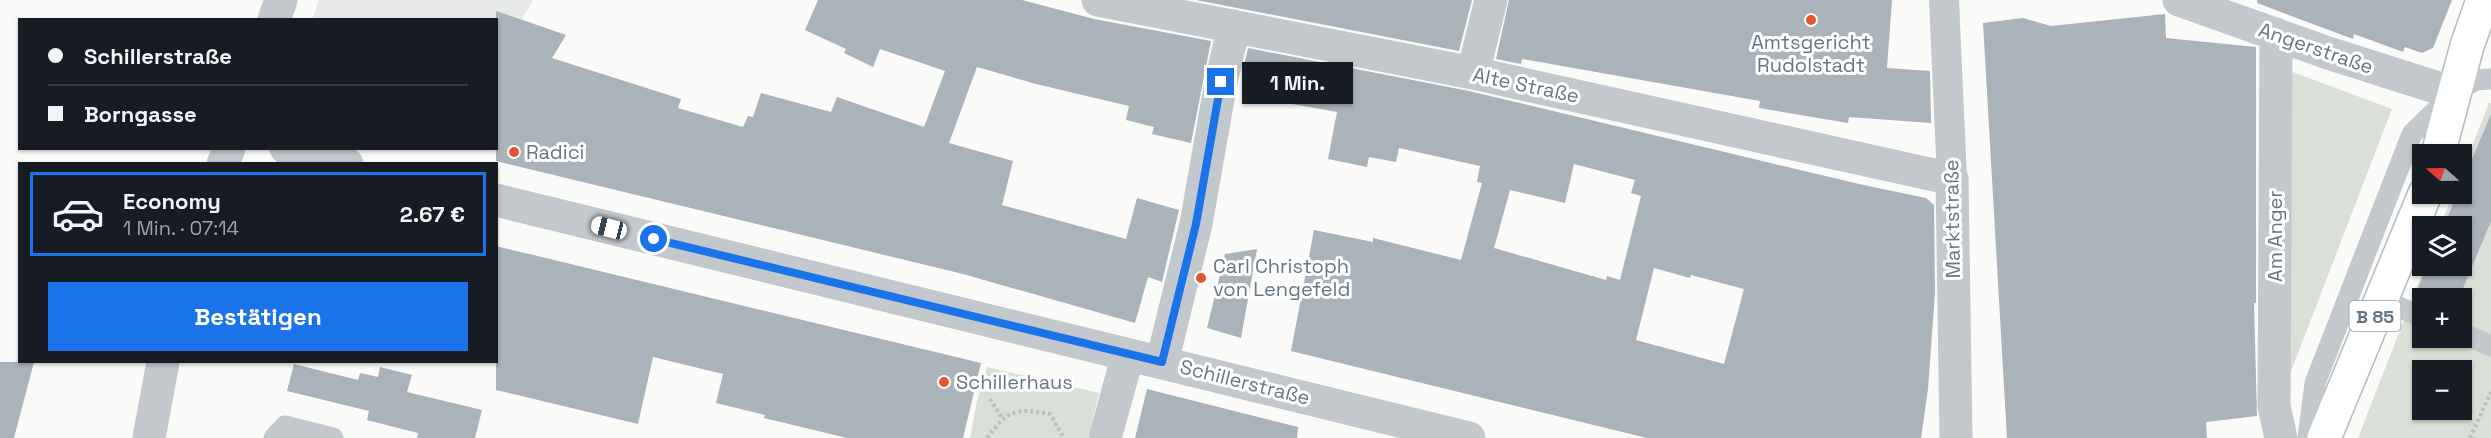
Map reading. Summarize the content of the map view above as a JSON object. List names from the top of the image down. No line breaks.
{"streets":{"main road":["B 85"],"street":["Angerstraße","Alte Straße","Marktstraße","Am Anger","Schillerstraße"]},"crossings":[["Angerstraße","Am Anger"],["Alte Straße","Marktstraße"]],"places":["Amtsgericht Rudolstadt","Radici","Carl Christoph von Lengefeld","Schillerhaus"],"north":"left","page":{"banner":["Schillerstraße","Borngasse"],"bubble":"1 Min.","map_buttons":["+","−"],"list":[{"name":"Economy","note":"1 Min. · 07:14","value":"2.67 €"}],"buttons":"Bestätigen"}}
